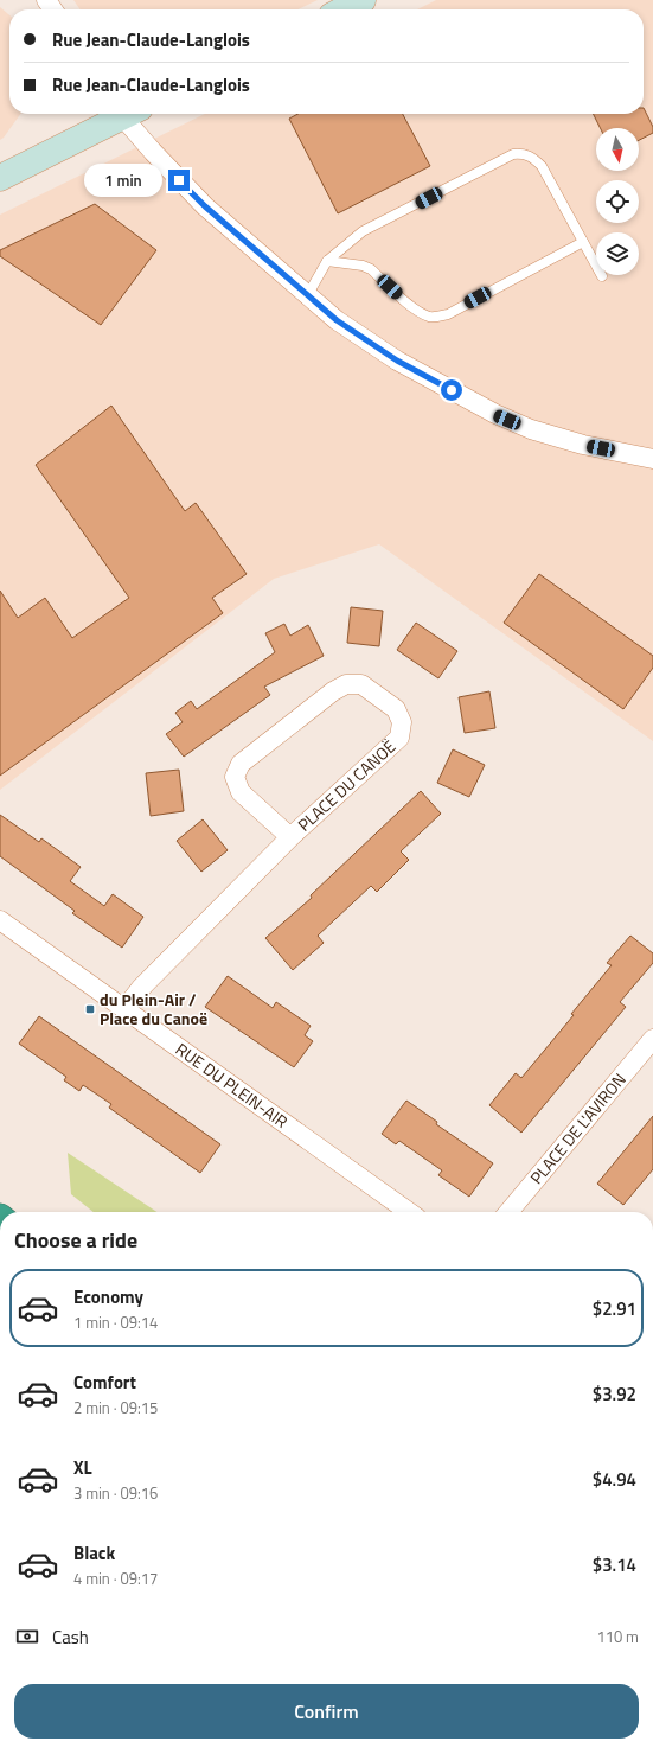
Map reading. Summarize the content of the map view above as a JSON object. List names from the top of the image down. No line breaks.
{"streets":{"street":["PLACE DU CANOË","RUE DU PLEIN-AIR","PLACE DE L'AVIRON"]},"crossings":[["PLACE DU CANOË","RUE DU PLEIN-AIR"]],"places":{"transit":["du Plein-Air / Place du Canoë"]},"north":"bottom","page":{"banner":["Rue Jean-Claude-Langlois","Rue Jean-Claude-Langlois"],"bubble":"1 min","heading":"Choose a ride","list":[{"name":"Economy","note":"1 min · 09:14","value":"$2.91"},{"name":"Comfort","note":"2 min · 09:15","value":"$3.92"},{"name":"XL","note":"3 min · 09:16","value":"$4.94"},{"name":"Black","note":"4 min · 09:17","value":"$3.14"}],"pay":["Cash","110 m"],"buttons":"Confirm"}}
